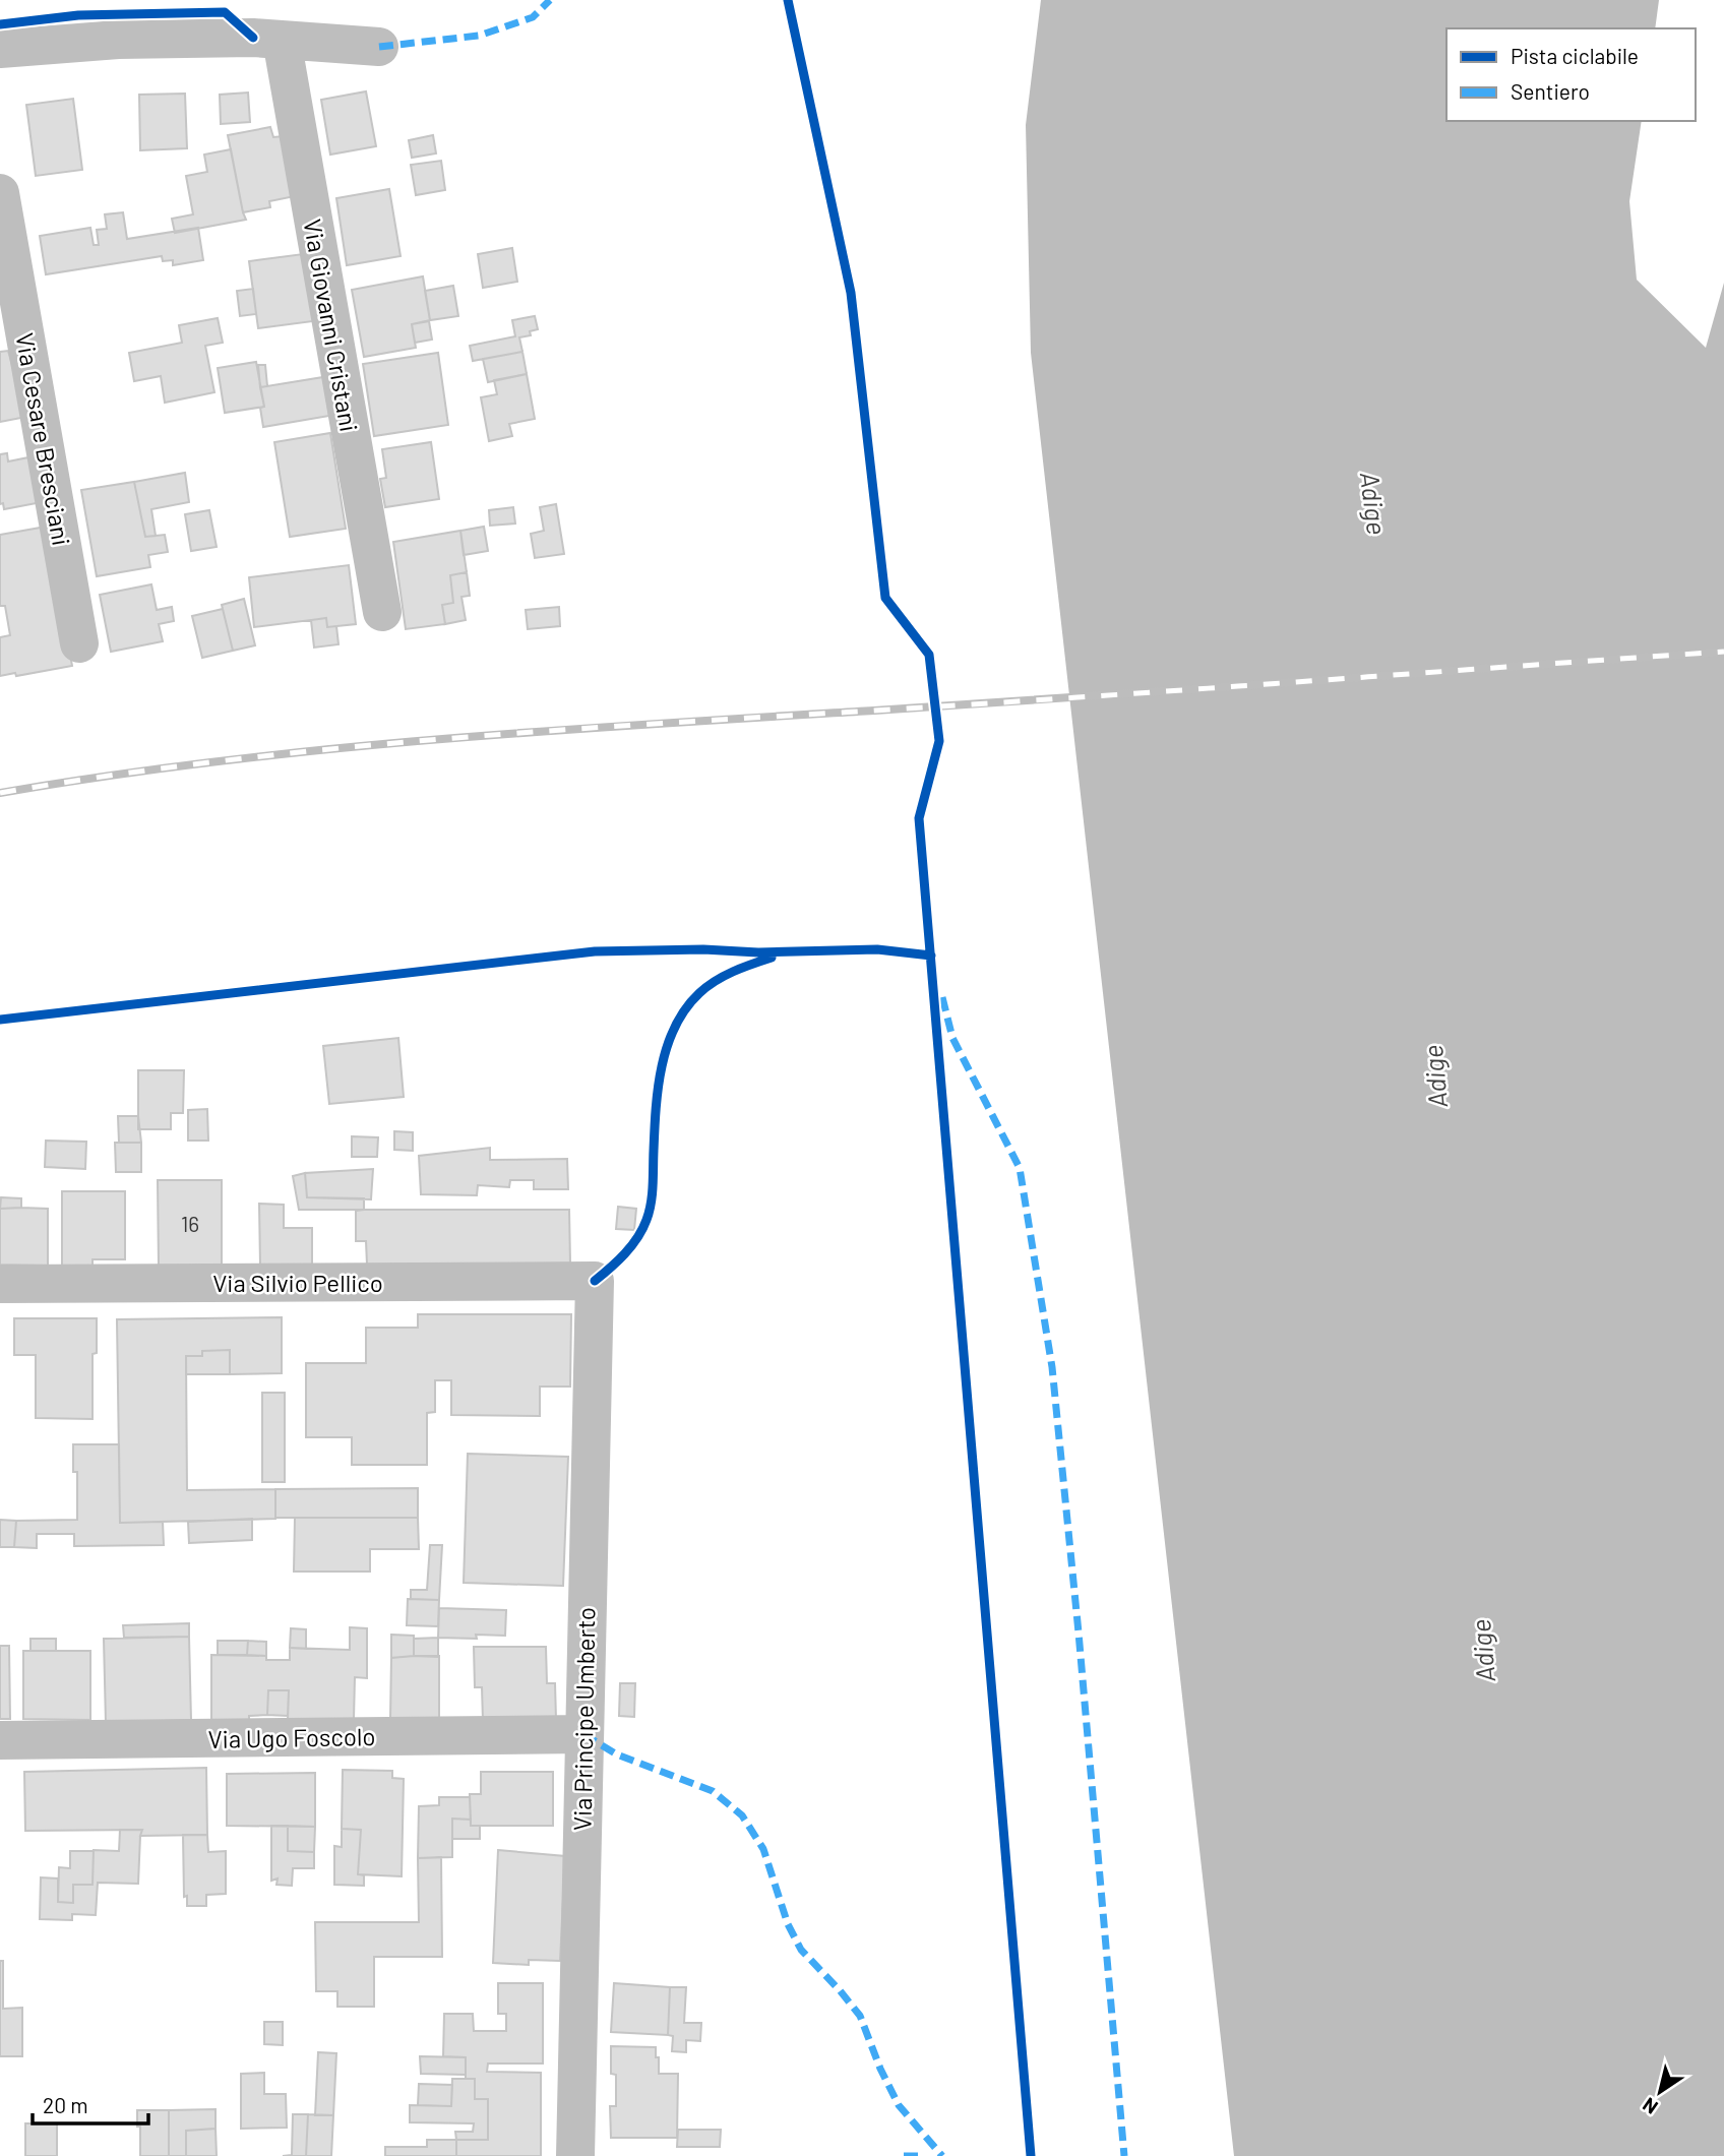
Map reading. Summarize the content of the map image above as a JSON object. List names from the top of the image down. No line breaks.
{"streets":{"street":["Via Giovanni Cristani","Via Cesare Bresciani","Via Silvio Pellico","Via Principe Umberto","Via Ugo Foscolo"]},"crossings":[["Via Silvio Pellico","Via Principe Umberto"],["Via Principe Umberto","Via Ugo Foscolo"]],"water":["Adige"],"house_numbers":["16"],"legend":["Pista ciclabile","Sentiero"],"scale_bar":"20 m","north":"bottom left"}
